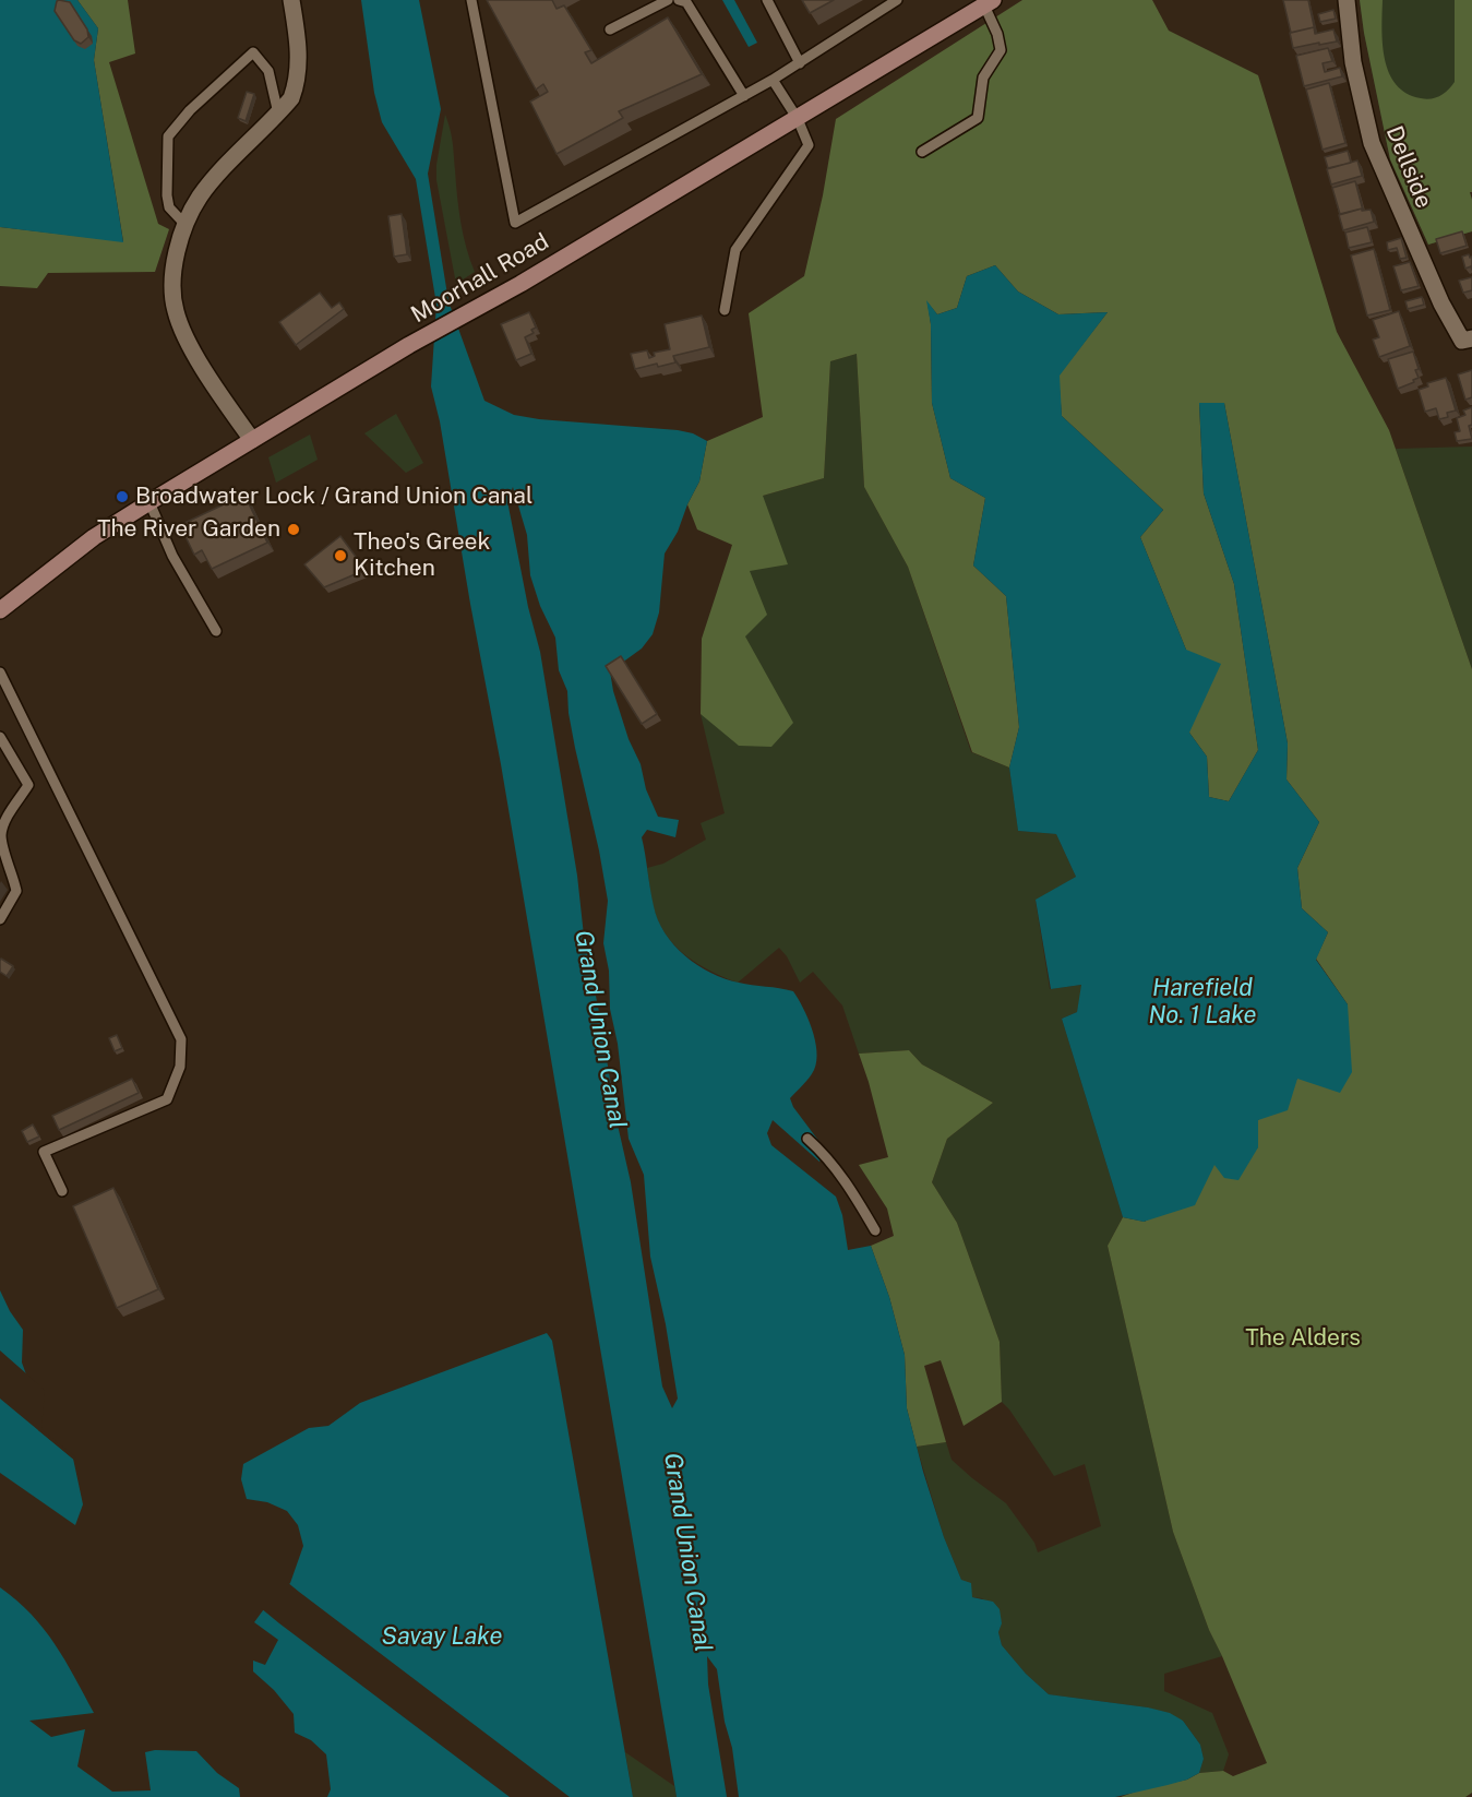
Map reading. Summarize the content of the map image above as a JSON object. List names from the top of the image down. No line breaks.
{"streets":{"street":["Dellside","Moorhall Road"]},"water":["Harefield No. 1 Lake","Grand Union Canal","Savay Lake"],"parks":["The Alders"],"places":["Broadwater Lock / Grand Union Canal","The River Garden","Theo's Greek Kitchen"]}
